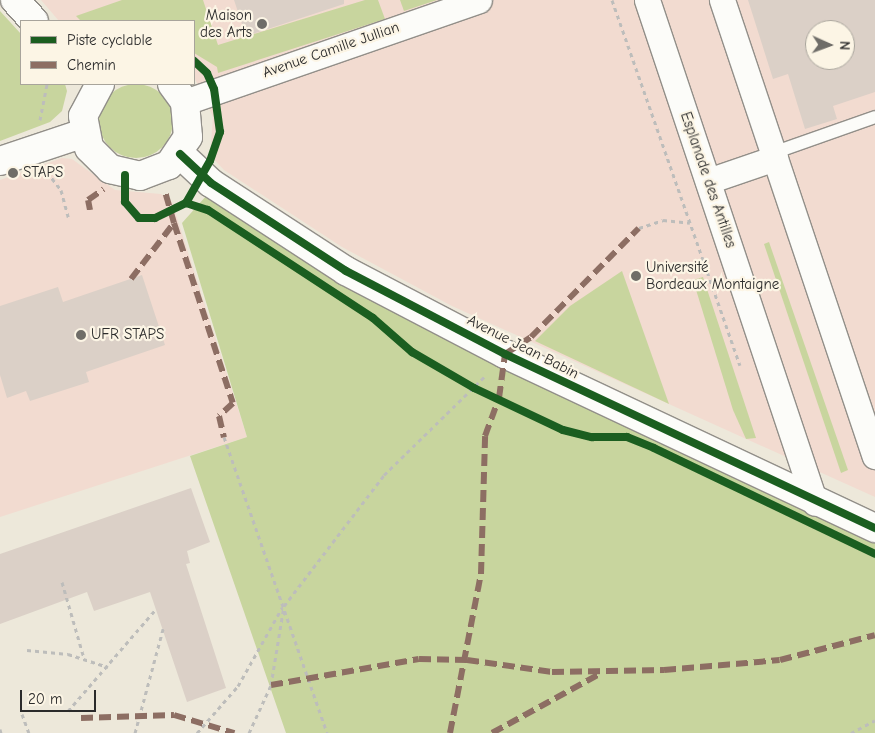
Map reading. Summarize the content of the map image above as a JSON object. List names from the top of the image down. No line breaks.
{"streets":{"street":["Avenue Camille Jullian","Esplanade des Antilles","Avenue Jean Babin"]},"crossings":[["Esplanade des Antilles","Avenue Jean Babin"]],"places":["Maison des Arts","STAPS","Université Bordeaux Montaigne","UFR STAPS"],"legend":["Piste cyclable","Chemin"],"scale_bar":"20 m","north":"right"}
